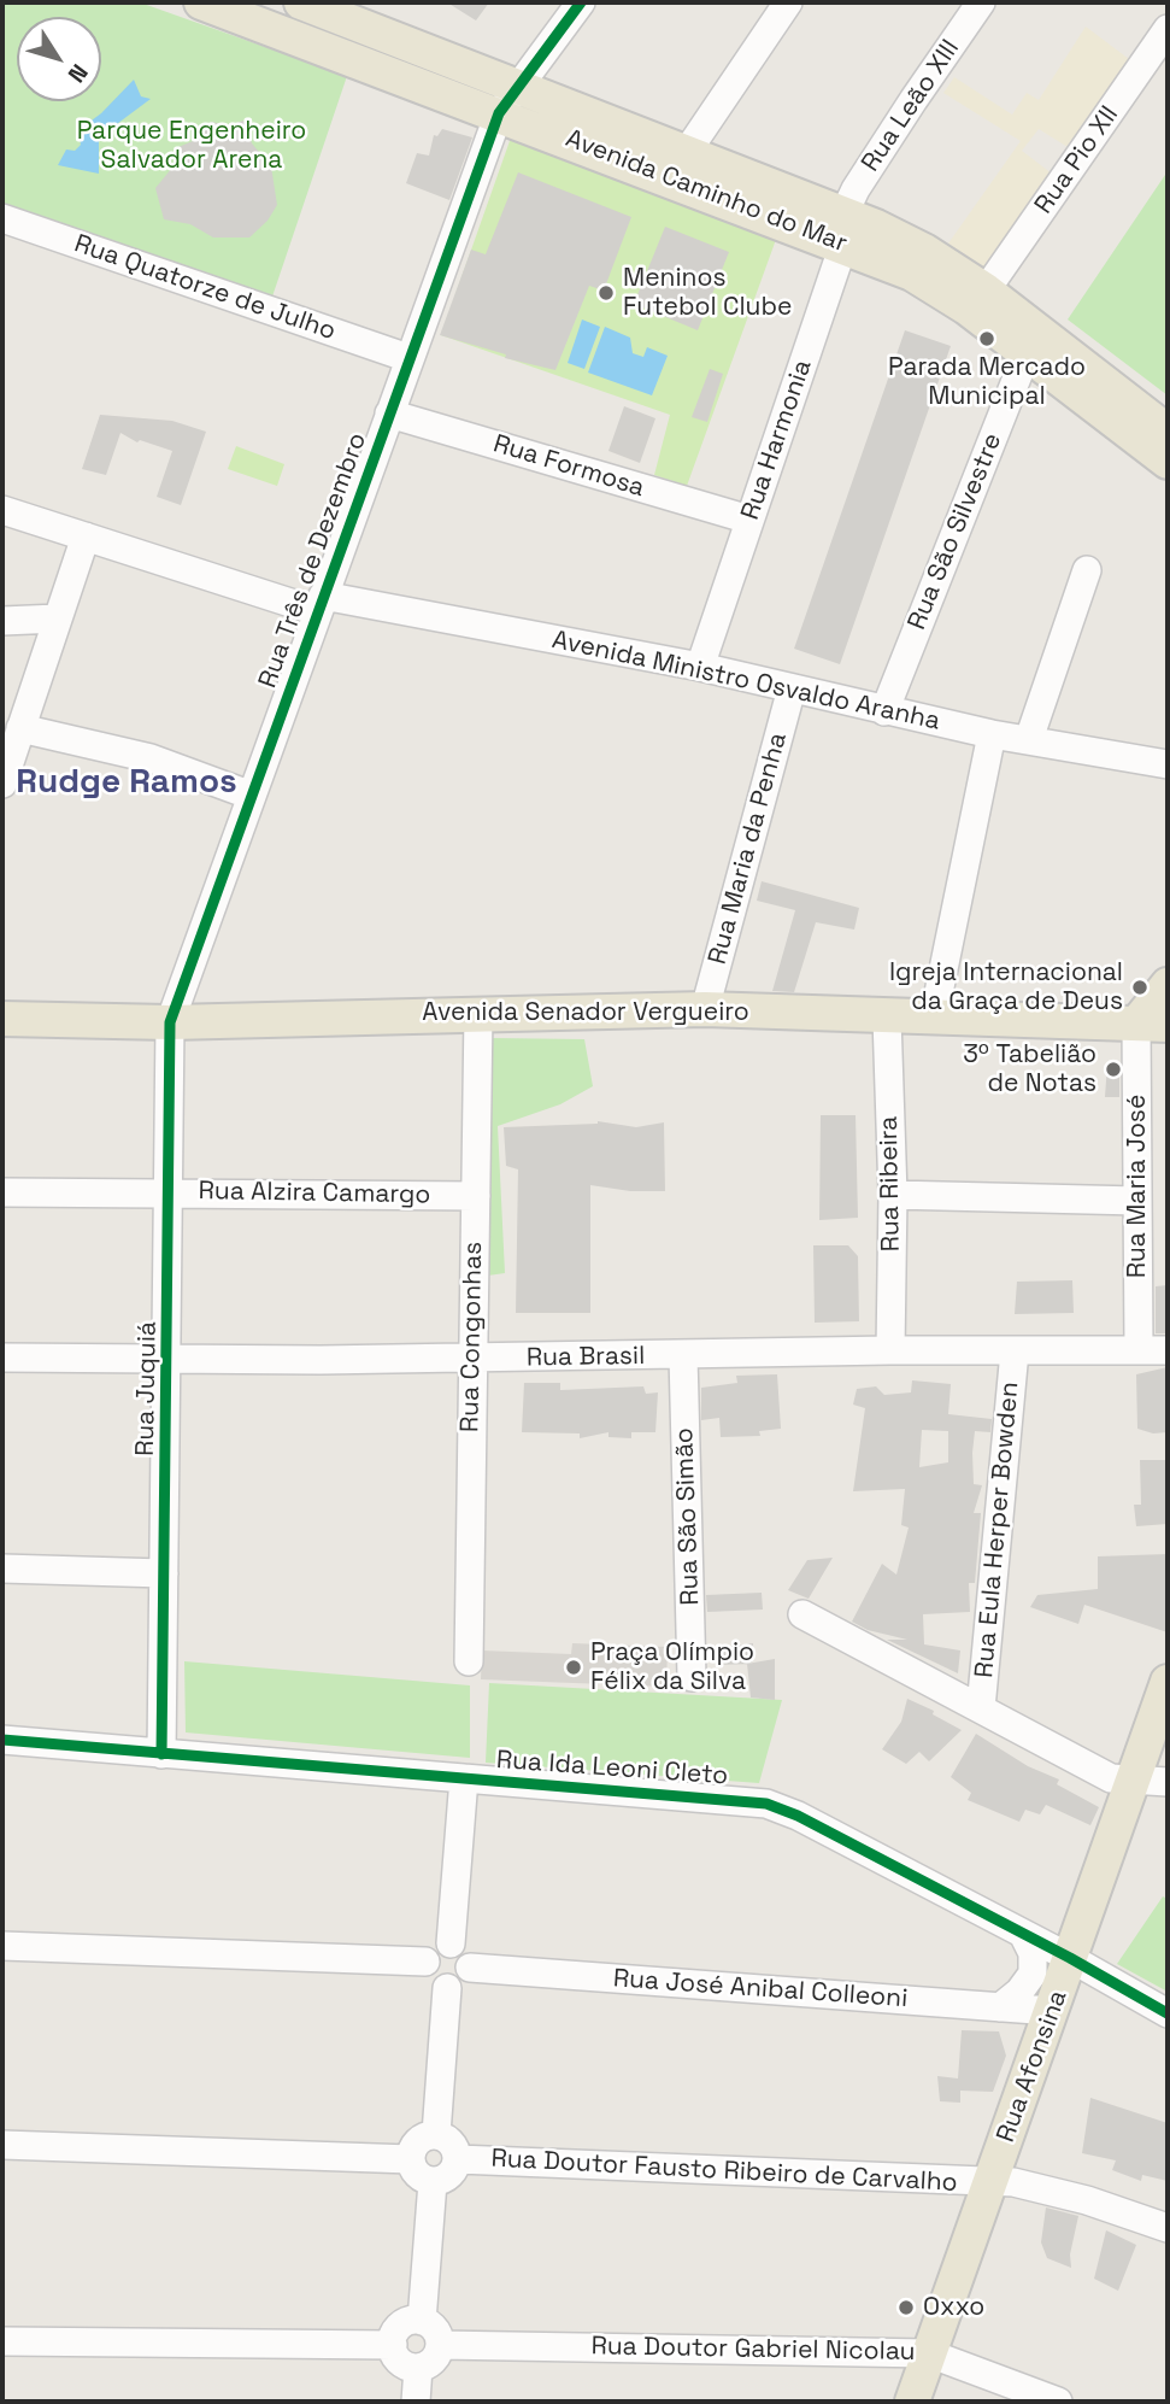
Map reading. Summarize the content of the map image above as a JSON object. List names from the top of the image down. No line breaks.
{"streets":{"main road":["Avenida Caminho do Mar","Avenida Senador Vergueiro","Rua Afonsina"],"street":["Rua Leão XIII","Rua Pio XII","Rua Quatorze de Julho","Rua Harmonia","Rua Formosa","Rua São Silvestre","Rua Três de Dezembro","Avenida Ministro Osvaldo Aranha","Rua Maria da Penha","Rua Ribeira","Rua Maria José","Rua Alzira Camargo","Rua Congonhas","Rua Brasil","Rua Juquiá","Rua São Simão","Rua Eula Herper Bowden","Rua Ida Leoni Cleto","Rua José Anibal Colleoni","Rua Doutor Fausto Ribeiro de Carvalho","Rua Doutor Gabriel Nicolau"]},"crossings":[["Rua Leão XIII","Avenida Caminho do Mar"],["Rua Leão XIII","Rua Harmonia"],["Rua Pio XII","Avenida Caminho do Mar"],["Avenida Caminho do Mar","Rua Harmonia"],["Avenida Caminho do Mar","Rua São Silvestre"],["Avenida Caminho do Mar","Rua Três de Dezembro"],["Rua Quatorze de Julho","Rua Três de Dezembro"],["Rua Harmonia","Rua Formosa"],["Rua Harmonia","Avenida Ministro Osvaldo Aranha"],["Rua Formosa","Rua Três de Dezembro"],["Rua São Silvestre","Avenida Ministro Osvaldo Aranha"],["Rua Três de Dezembro","Avenida Ministro Osvaldo Aranha"],["Rua Três de Dezembro","Avenida Senador Vergueiro"],["Rua Três de Dezembro","Rua Juquiá"],["Avenida Ministro Osvaldo Aranha","Rua Maria da Penha"],["Rua Maria da Penha","Avenida Senador Vergueiro"],["Avenida Senador Vergueiro","Rua Ribeira"],["Avenida Senador Vergueiro","Rua Maria José"],["Avenida Senador Vergueiro","Rua Congonhas"],["Avenida Senador Vergueiro","Rua Juquiá"],["Rua Ribeira","Rua Brasil"],["Rua Maria José","Rua Brasil"],["Rua Alzira Camargo","Rua Congonhas"],["Rua Alzira Camargo","Rua Juquiá"],["Rua Congonhas","Rua Brasil"],["Rua Brasil","Rua Juquiá"],["Rua Brasil","Rua São Simão"],["Rua Brasil","Rua Eula Herper Bowden"],["Rua Juquiá","Rua Ida Leoni Cleto"],["Rua Ida Leoni Cleto","Rua Afonsina"],["Rua José Anibal Colleoni","Rua Afonsina"],["Rua Afonsina","Rua Doutor Fausto Ribeiro de Carvalho"],["Rua Afonsina","Rua Doutor Gabriel Nicolau"]],"districts":["Rudge Ramos"],"parks":["Parque Engenheiro Salvador Arena"],"places":["Meninos Futebol Clube","Parada Mercado Municipal","Igreja Internacional da Graça de Deus","3º Tabelião de Notas","Praça Olímpio Félix da Silva","Oxxo"],"north":"bottom right"}
